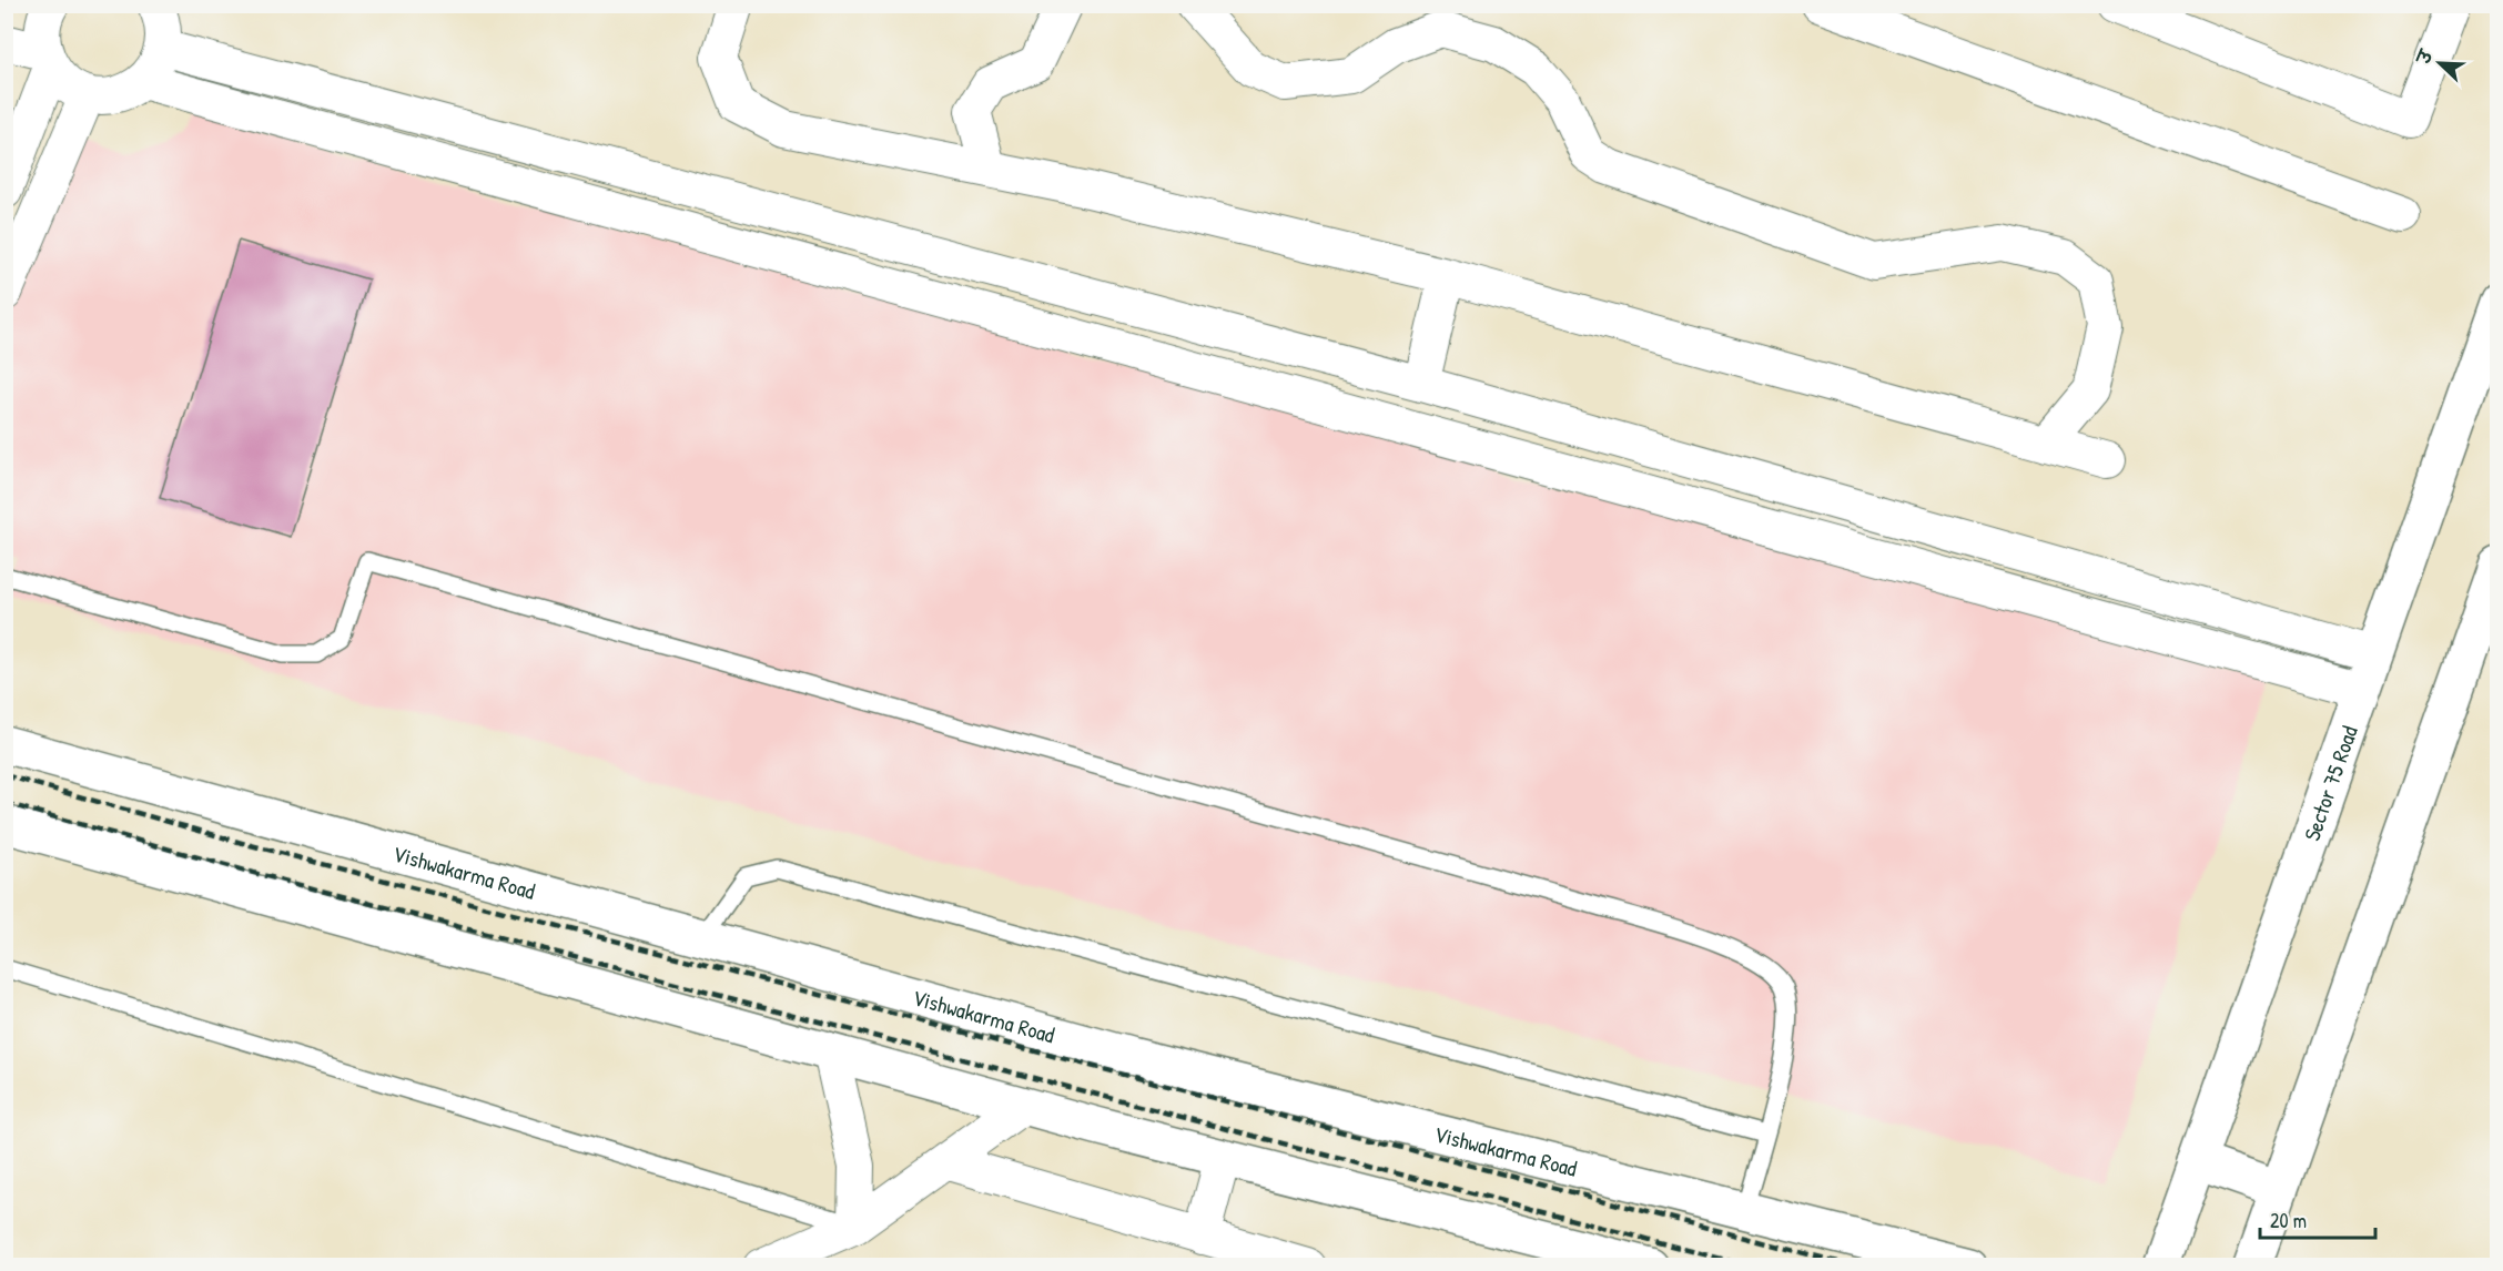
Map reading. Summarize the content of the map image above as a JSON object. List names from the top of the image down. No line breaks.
{"streets":{"main road":["Sector 75 Road","Vishwakarma Road"]},"scale_bar":"20 m","north":"top left"}
